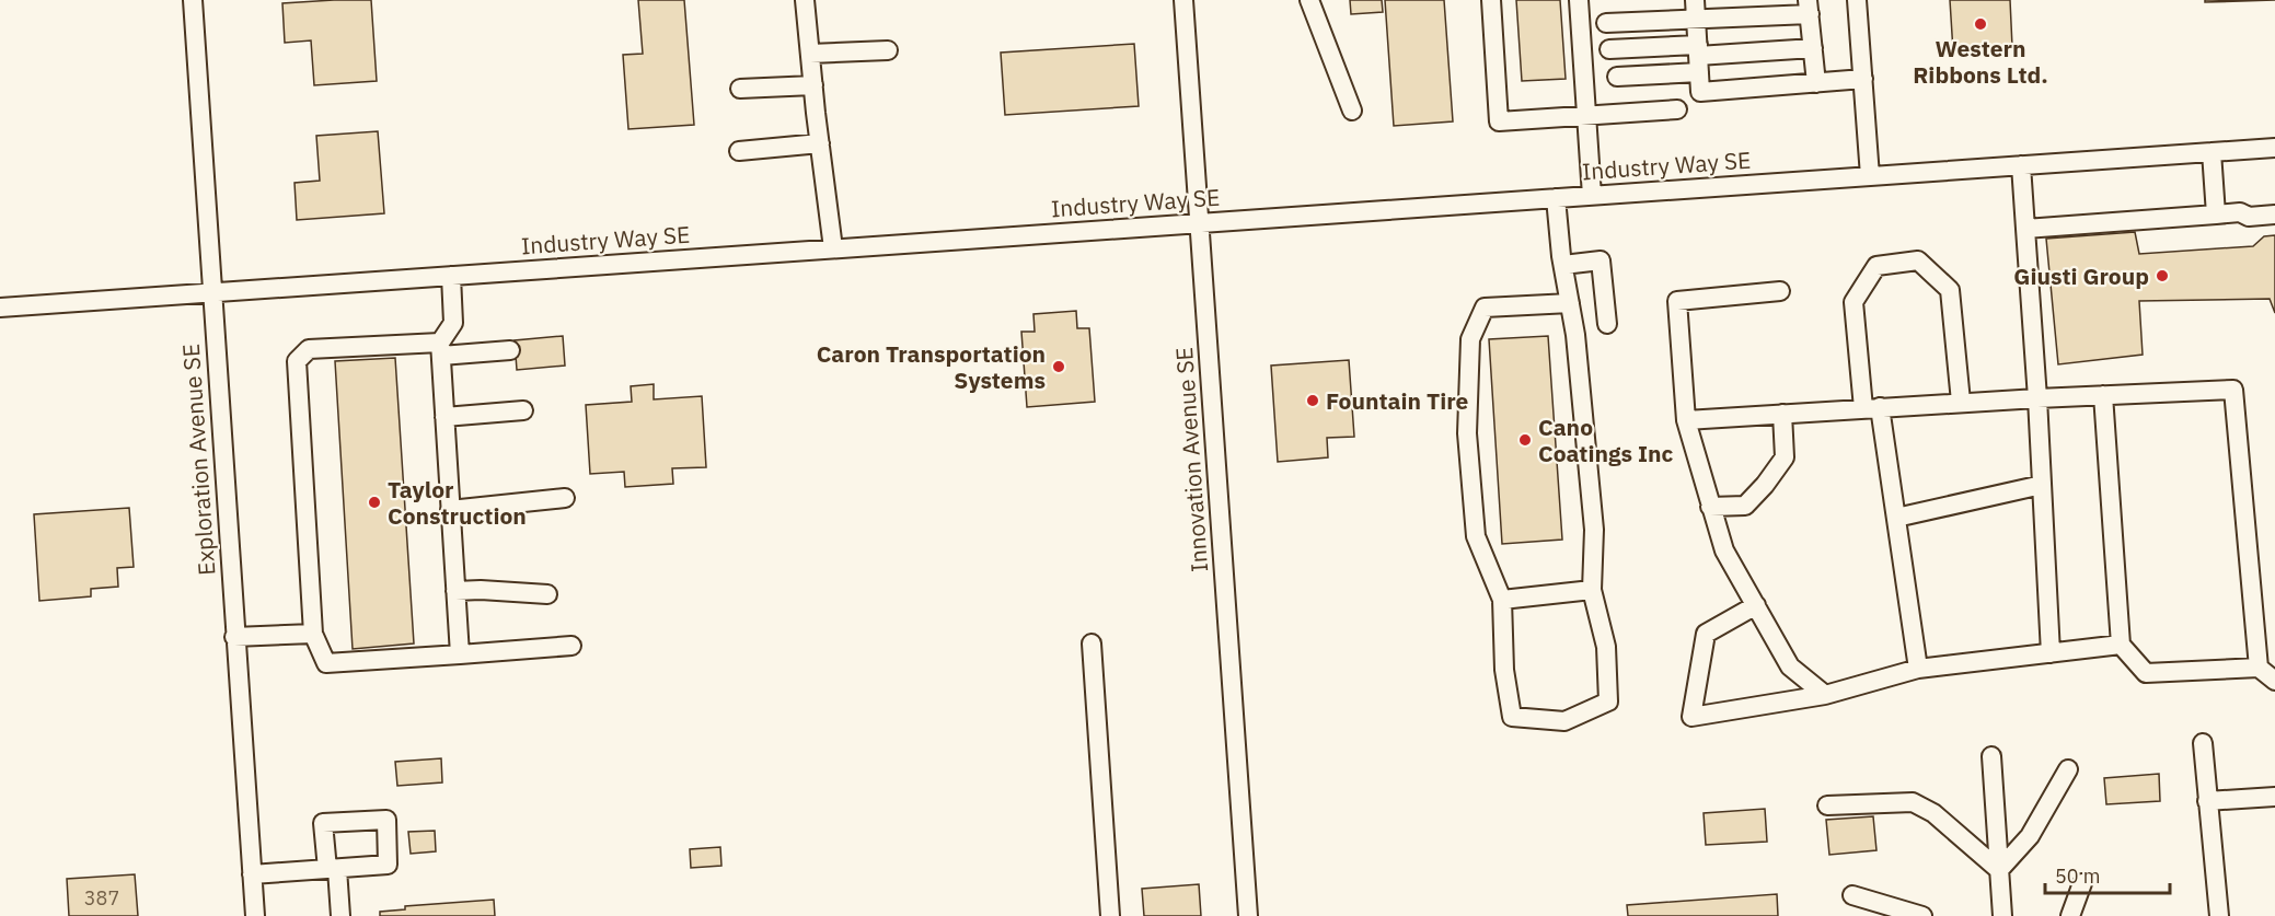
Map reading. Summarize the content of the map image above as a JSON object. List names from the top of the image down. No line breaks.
{"streets":{"street":["Industry Way SE","Exploration Avenue SE","Innovation Avenue SE"]},"crossings":[["Industry Way SE","Exploration Avenue SE"],["Industry Way SE","Innovation Avenue SE"]],"places":["Western Ribbons Ltd.","Giusti Group","Caron Transportation Systems","Fountain Tire","Cano Coatings Inc","Taylor Construction"],"house_numbers":["387"],"scale_bar":"50 m"}
